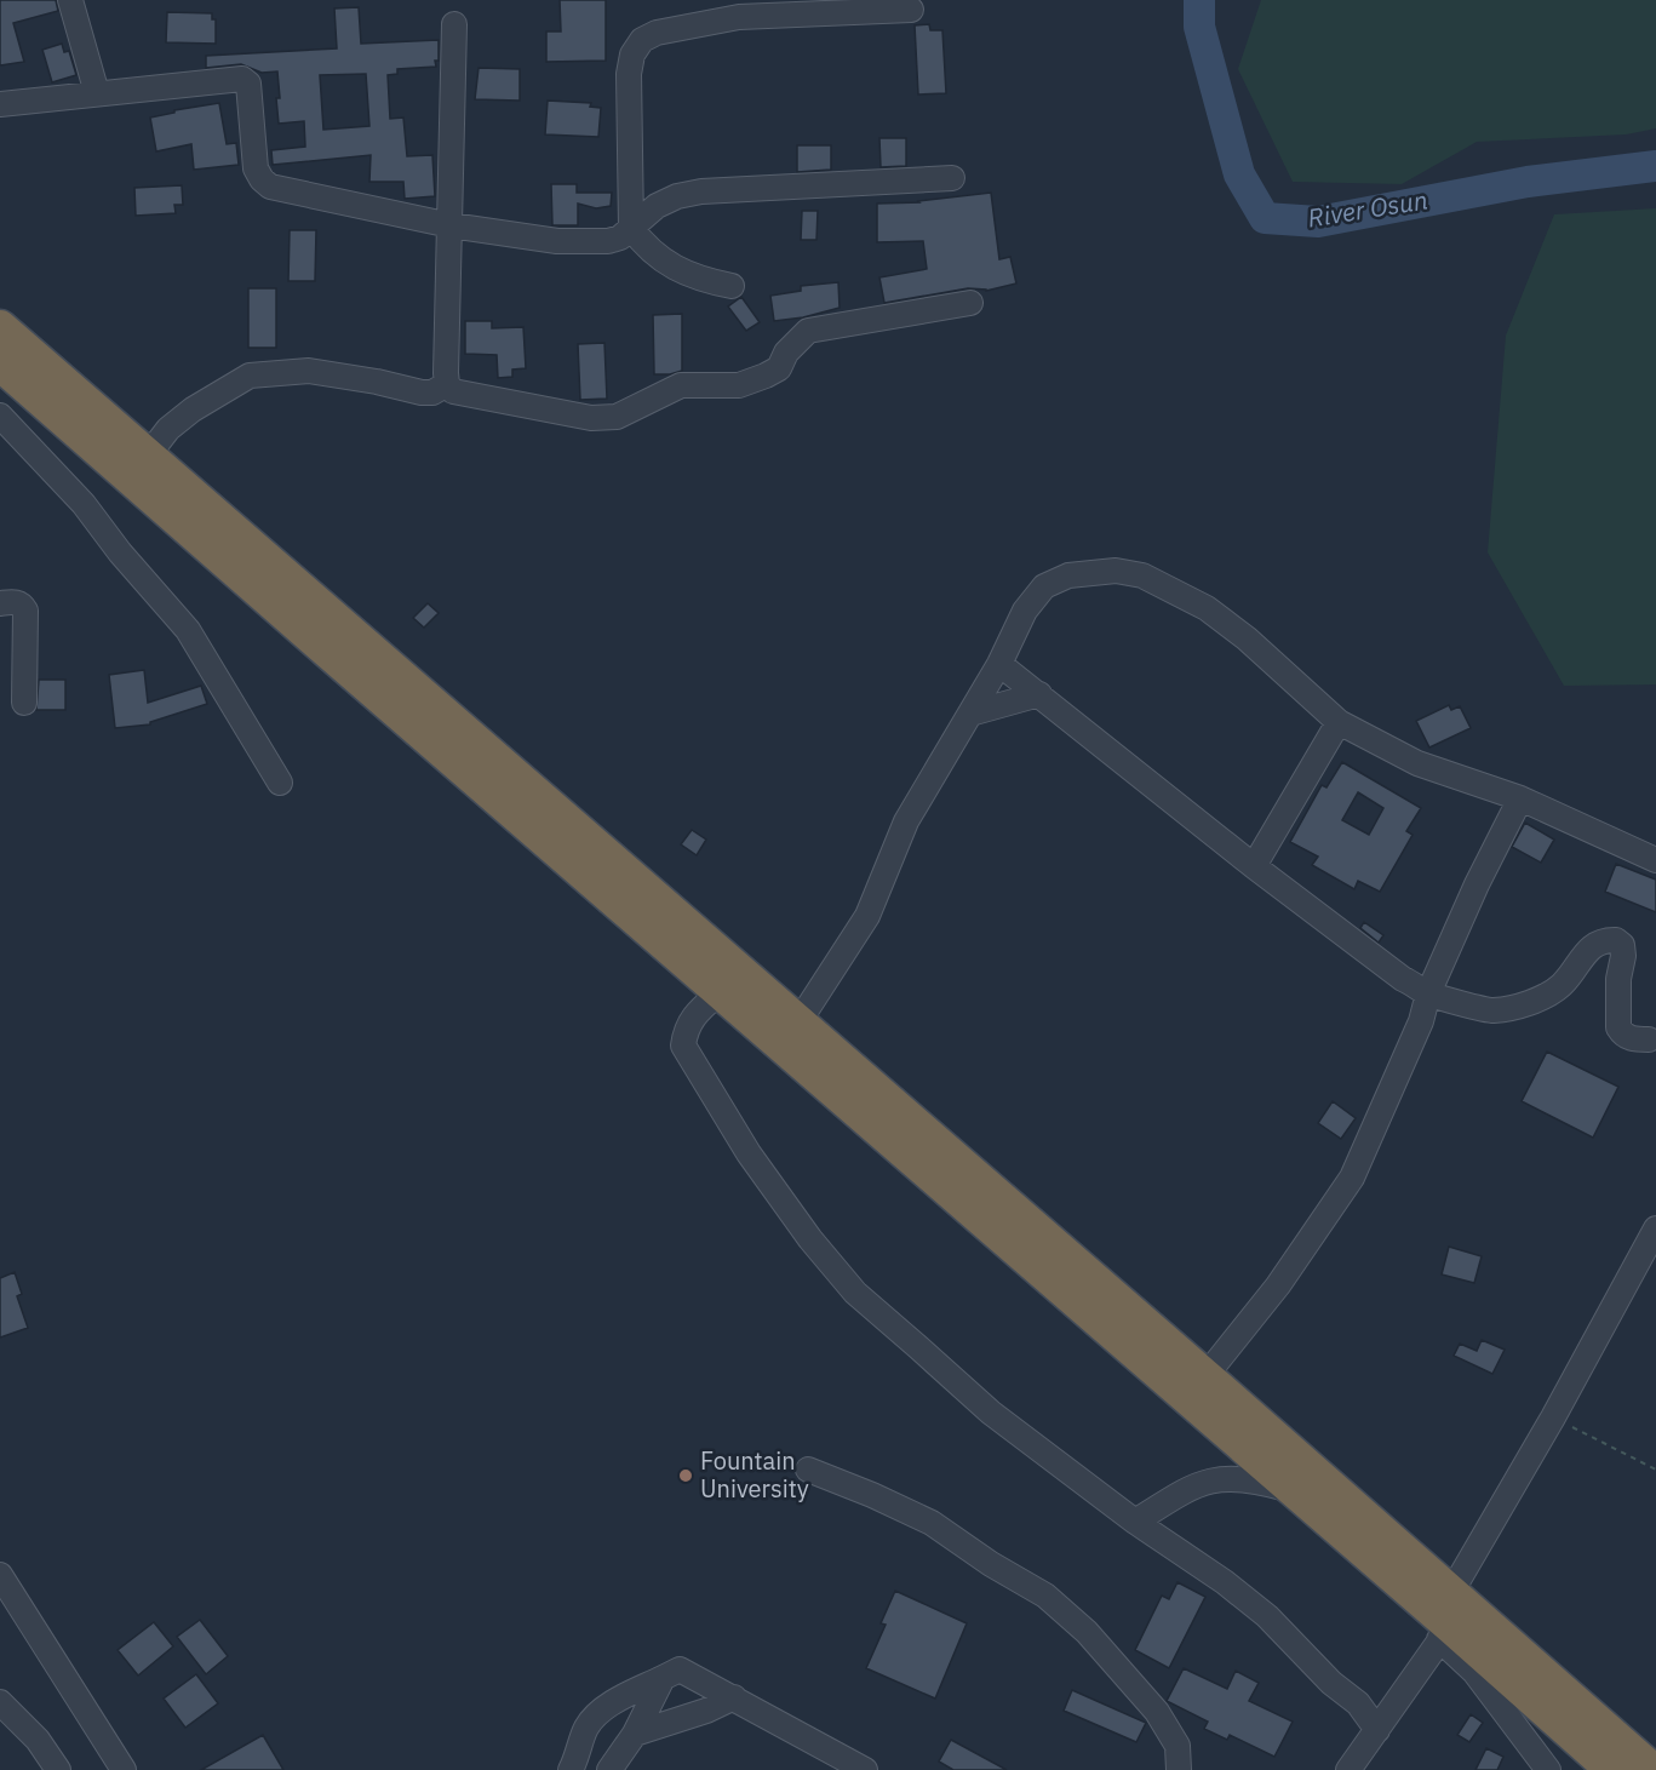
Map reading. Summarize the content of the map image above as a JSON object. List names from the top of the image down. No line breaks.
{"water":["River Osun"],"places":["Fountain University"]}
